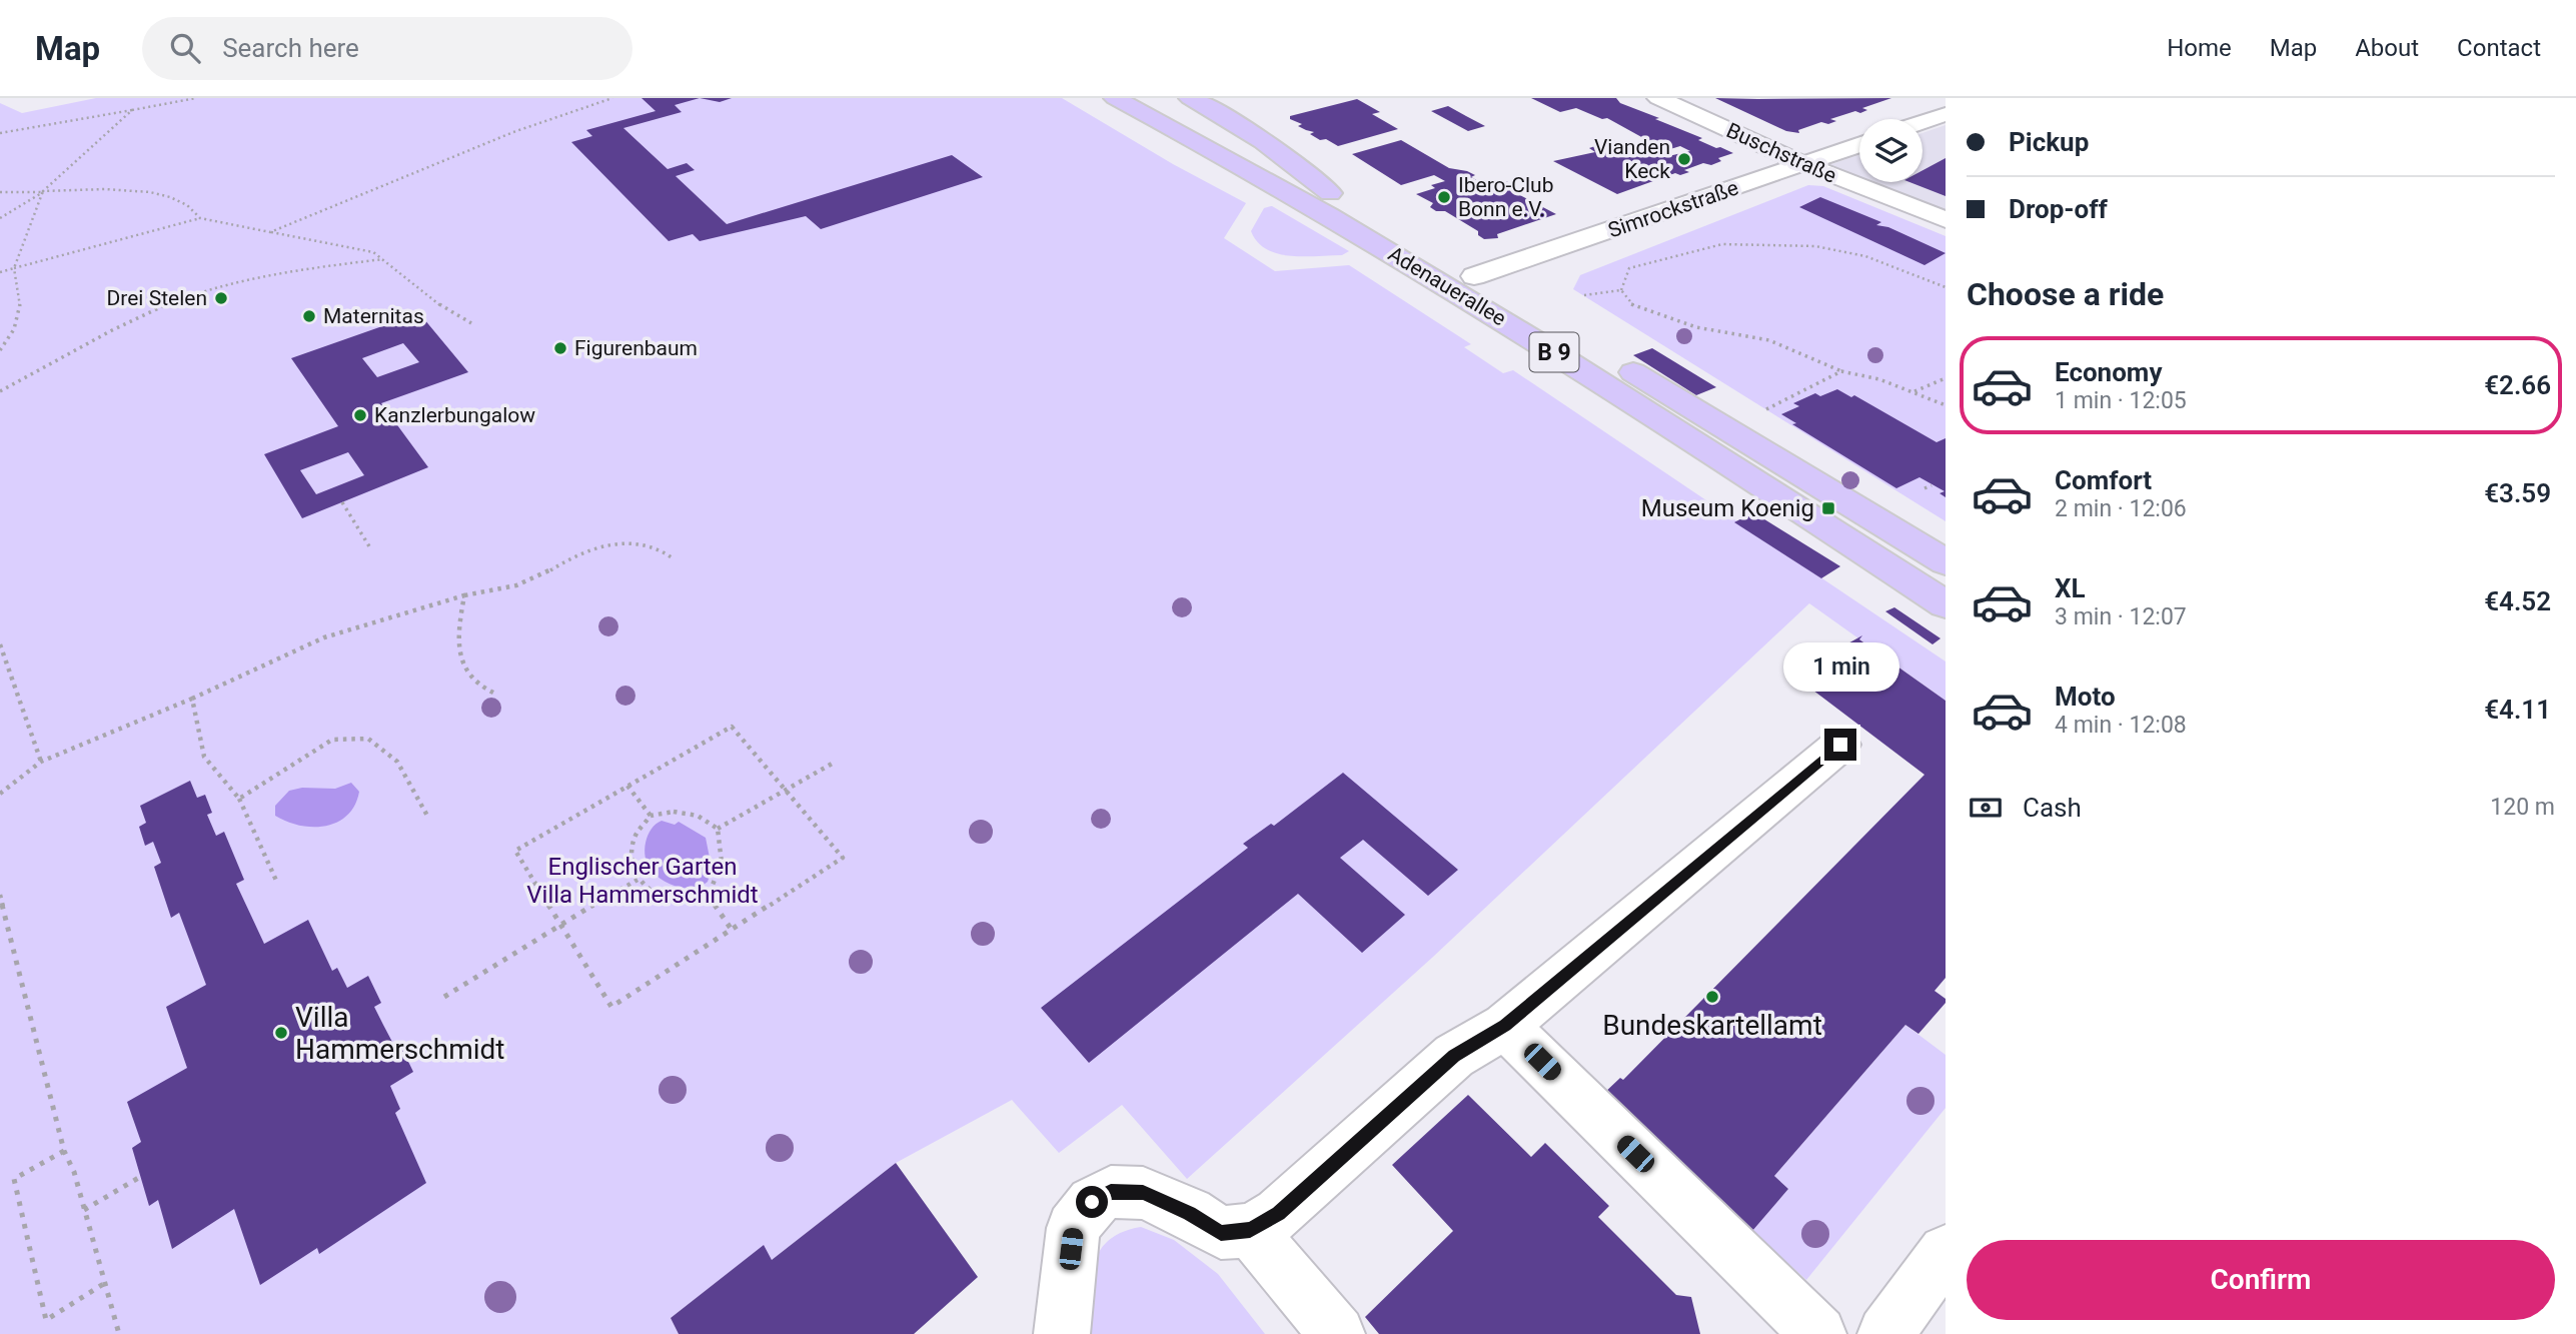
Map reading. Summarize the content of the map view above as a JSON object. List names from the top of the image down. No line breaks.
{"streets":{"main road":["Adenauerallee","B 9"],"street":["Buschstraße","Simrockstraße"]},"crossings":[["Buschstraße","Simrockstraße"],["Simrockstraße","Adenauerallee"]],"parks":["Englischer Garten Villa Hammerschmidt"],"places":{"other":["Vianden Keck","Ibero-Club Bonn e.V.","Drei Stelen","Maternitas","Figurenbaum","Kanzlerbungalow","Bundeskartellamt","Villa Hammerschmidt"],"transit":["Museum Koenig"]},"page":{"header":"Map","search":"Search here","nav":["Home","Map","About","Contact"],"banner":["Pickup","Drop-off"],"heading":"Choose a ride","list":[{"name":"Economy","note":"1 min · 12:05","value":"€2.66"},{"name":"Comfort","note":"2 min · 12:06","value":"€3.59"},{"name":"XL","note":"3 min · 12:07","value":"€4.52"},{"name":"Moto","note":"4 min · 12:08","value":"€4.11"}],"bubble":"1 min","pay":["Cash","120 m"],"buttons":"Confirm"}}
